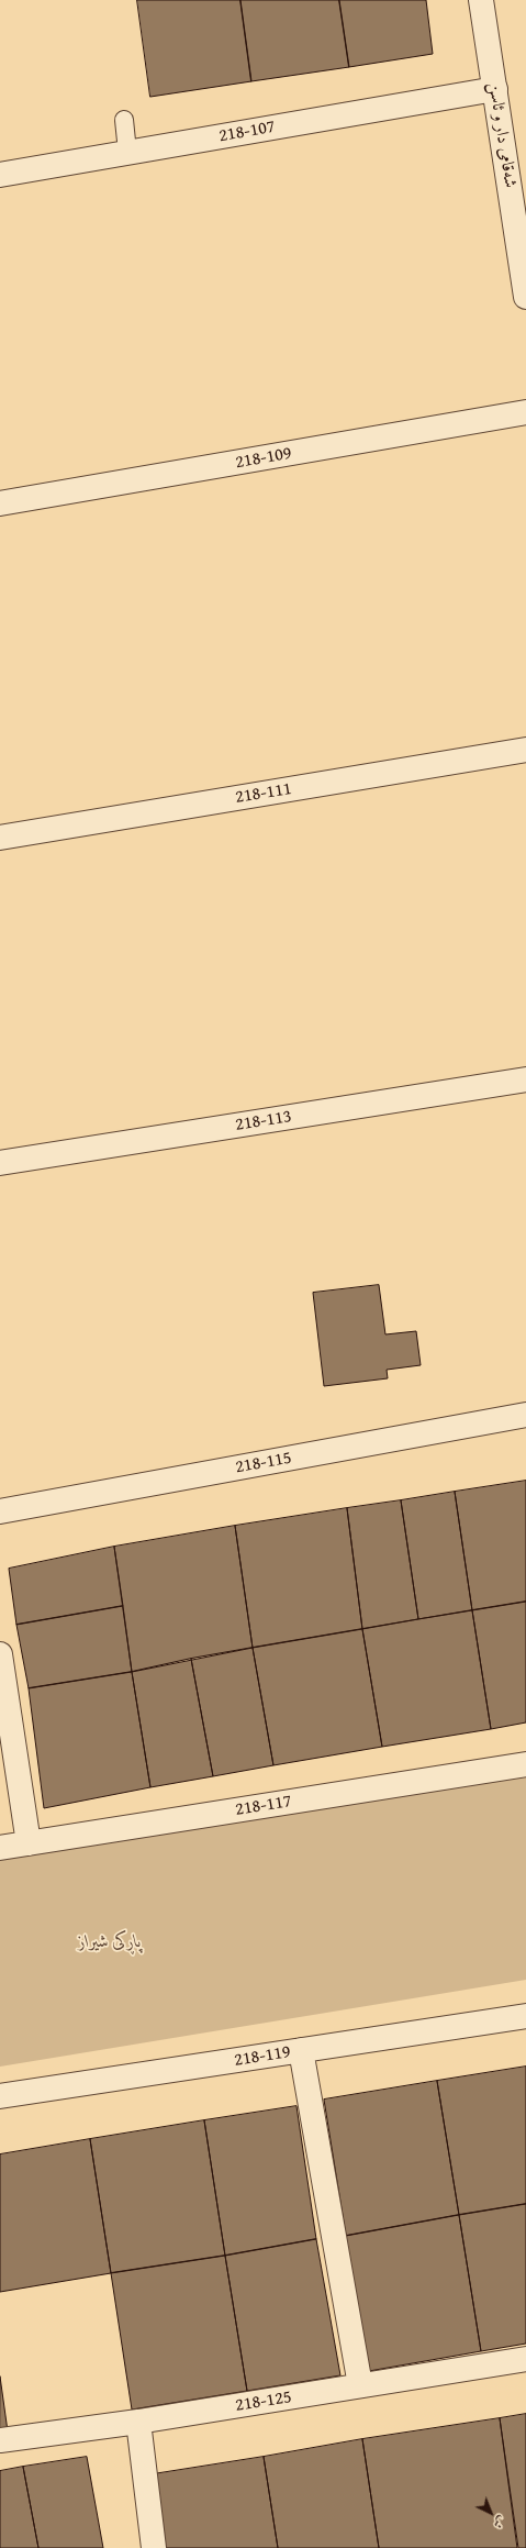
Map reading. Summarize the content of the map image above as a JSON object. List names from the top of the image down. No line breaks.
{"streets":{"street":["218-107","شەقامی دار و ئاسن","218-109","218-111","218-113","218-115","218-117","218-119","218-125"]},"crossings":[["218-107","شەقامی دار و ئاسن"]],"parks":["پاڕکی شیراز"],"north":"bottom right"}
